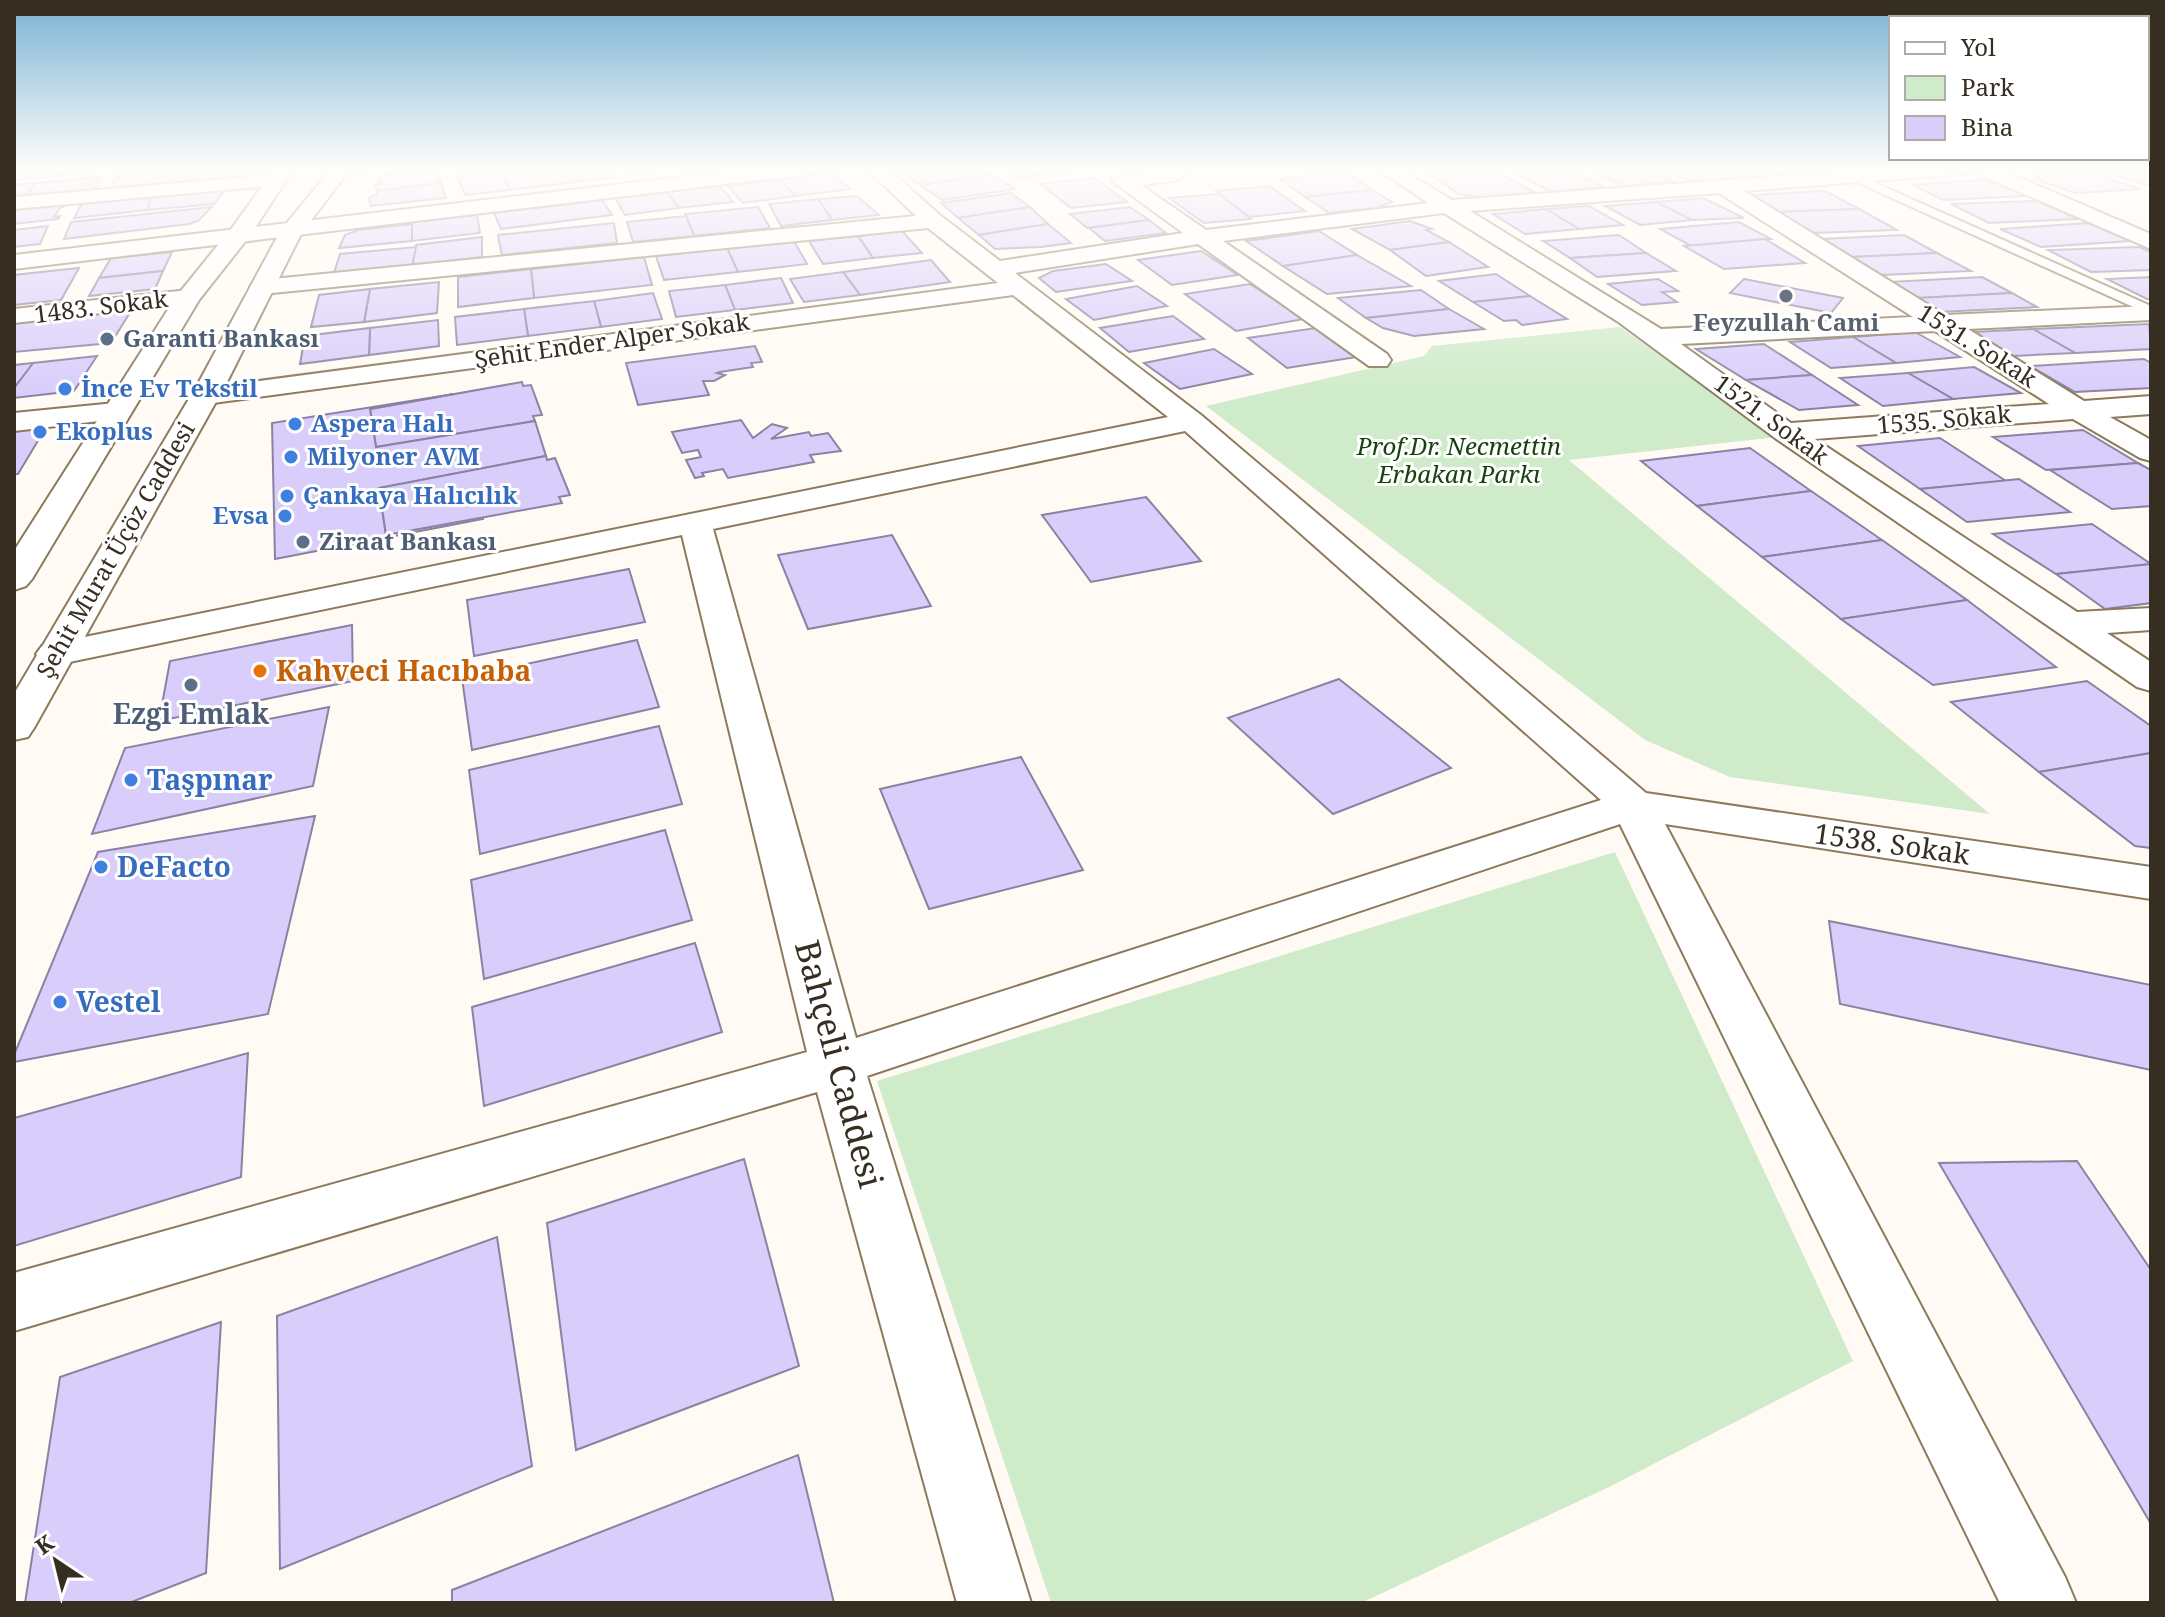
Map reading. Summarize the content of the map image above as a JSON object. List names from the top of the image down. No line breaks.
{"streets":{"street":["1483. Sokak","Şehit Ender Alper Sokak","1531. Sokak","1521. Sokak","1535. Sokak","Şehit Murat Üçöz Caddesi","1538. Sokak","Bahçeli Caddesi"]},"crossings":[["Şehit Ender Alper Sokak","Şehit Murat Üçöz Caddesi"],["1531. Sokak","1535. Sokak"],["1521. Sokak","1535. Sokak"]],"parks":["Prof.Dr. Necmettin Erbakan Parkı"],"places":["Feyzullah Cami","Garanti Bankası","İnce Ev Tekstil","Aspera Halı","Ekoplus","Milyoner AVM","Çankaya Halıcılık","Evsa","Ziraat Bankası","Kahveci Hacıbaba","Ezgi Emlak","Taşpınar","DeFacto","Vestel"],"legend":["Yol","Park","Bina"],"north":"top left"}
